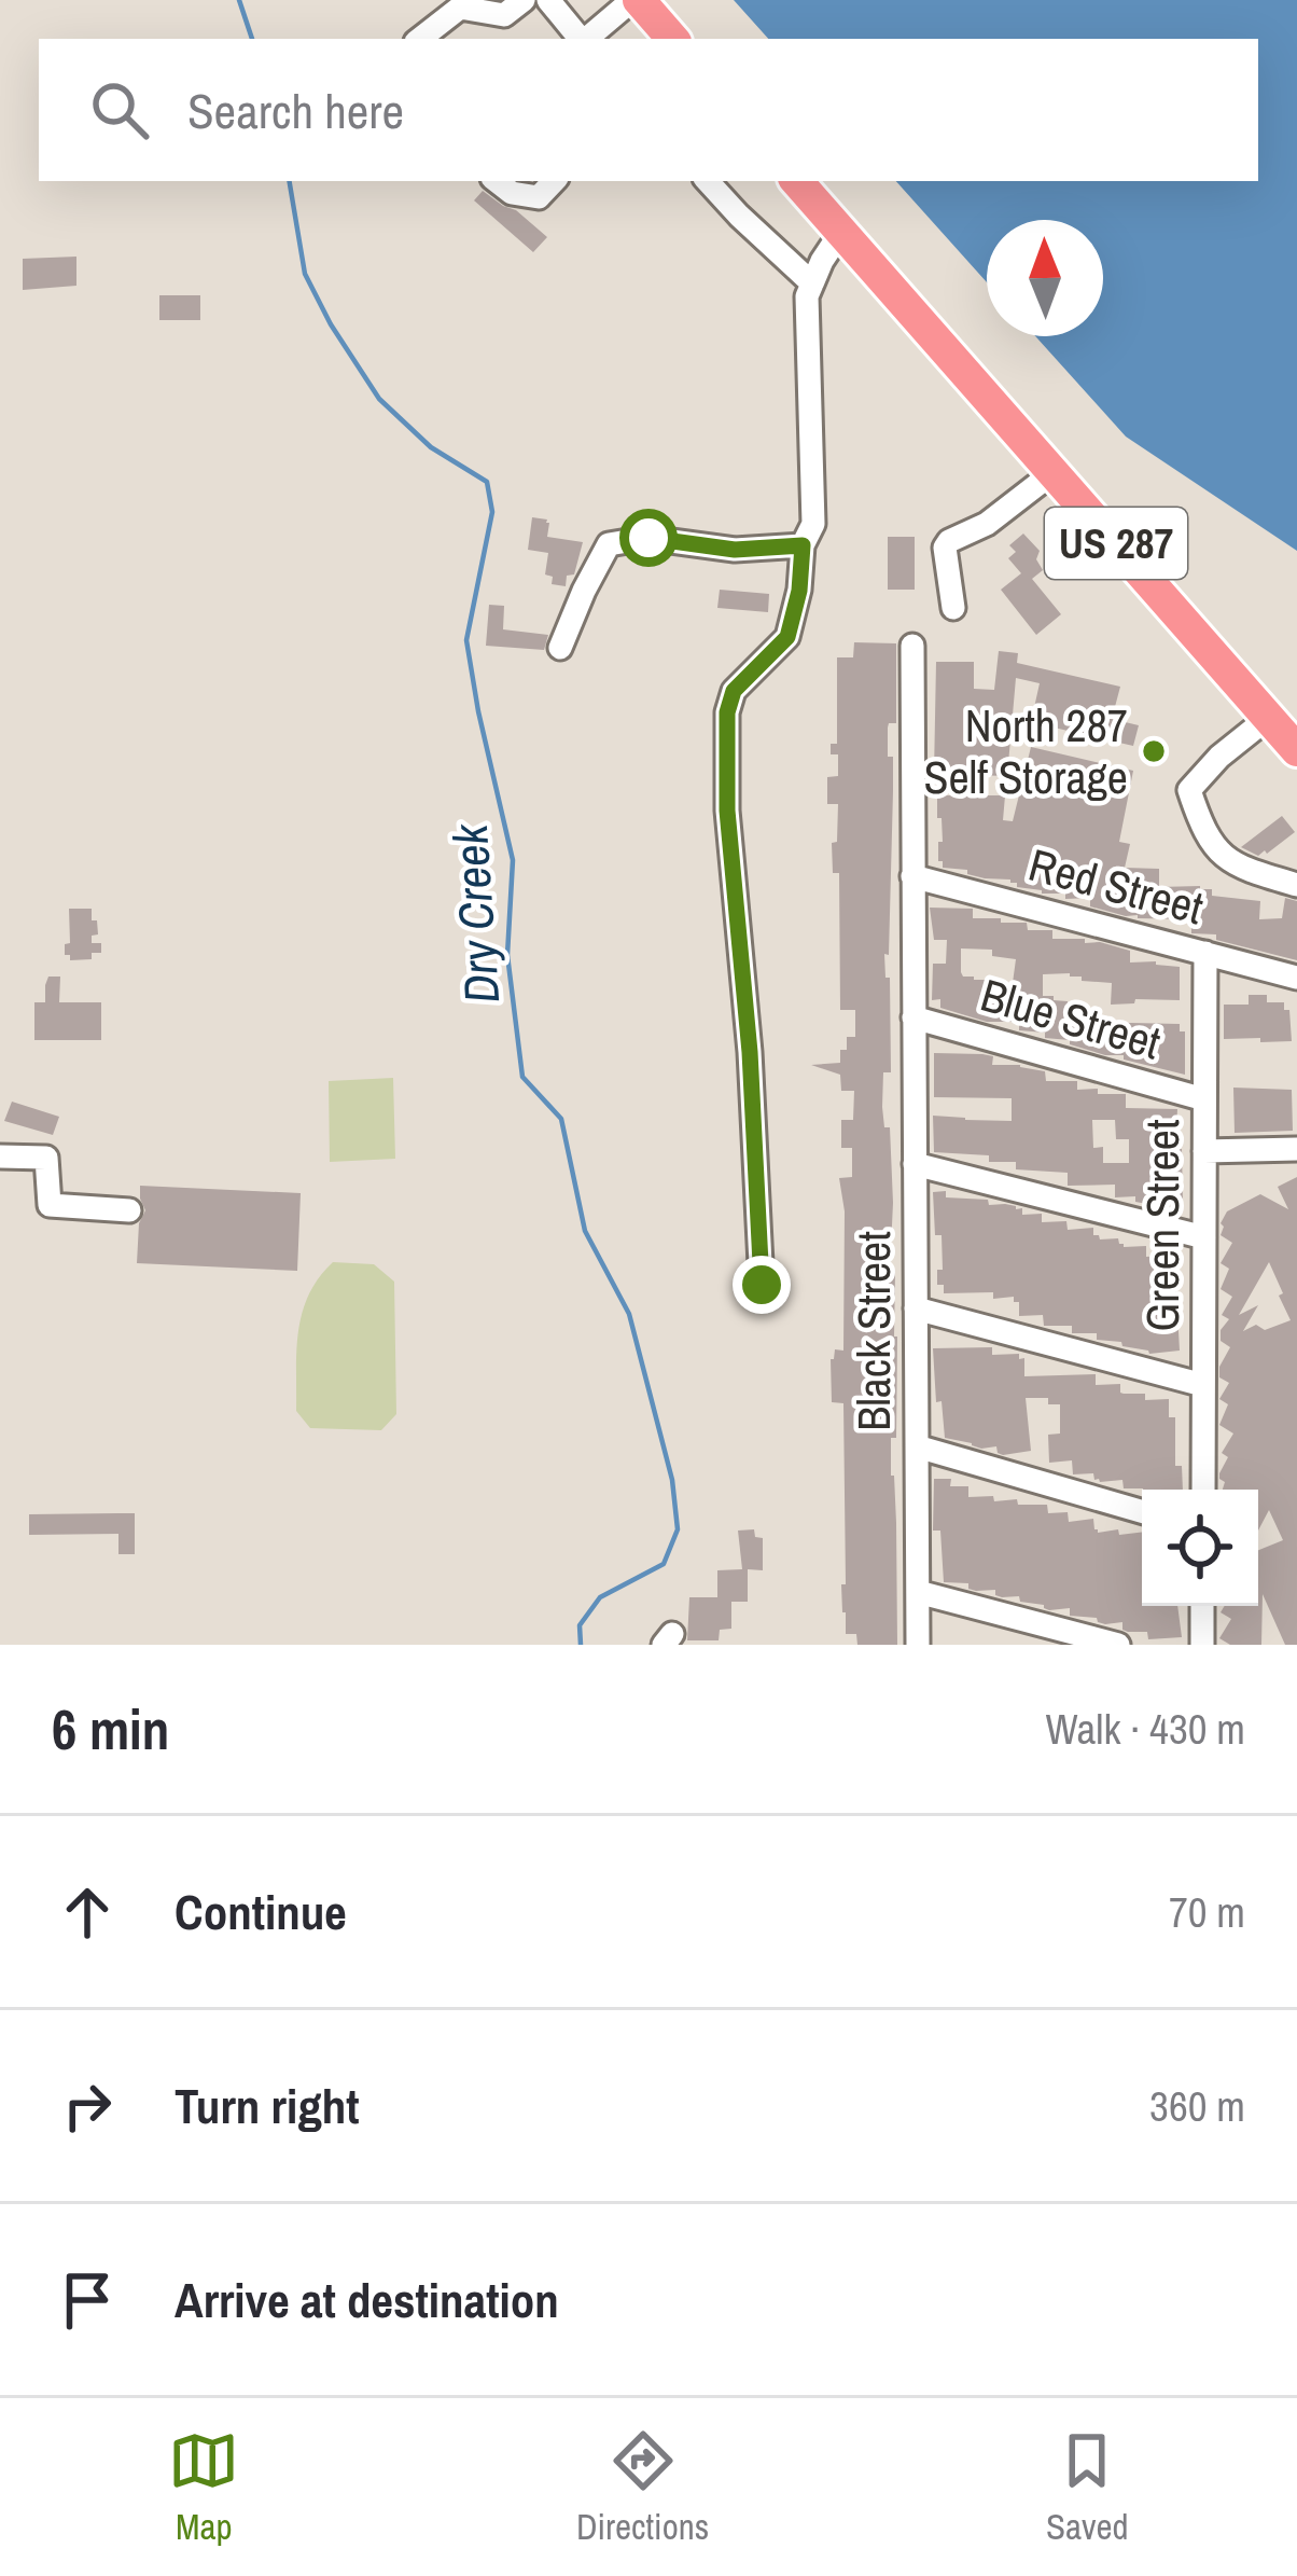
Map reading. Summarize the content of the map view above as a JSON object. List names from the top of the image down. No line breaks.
{"streets":{"highway":["US 287"],"street":["Red Street","Blue Street","Green Street","Black Street"]},"crossings":[["Red Street","Green Street"],["Red Street","Black Street"],["Blue Street","Green Street"],["Blue Street","Black Street"]],"water":["Dry Creek"],"places":["North 287 Self Storage"],"north":"top","page":{"search":"Search here","heading":["6 min","Walk · 430 m"],"list":[["Continue","70 m"],["Turn right","360 m"],"Arrive at destination"],"nav":["Map","Directions","Saved"]}}
